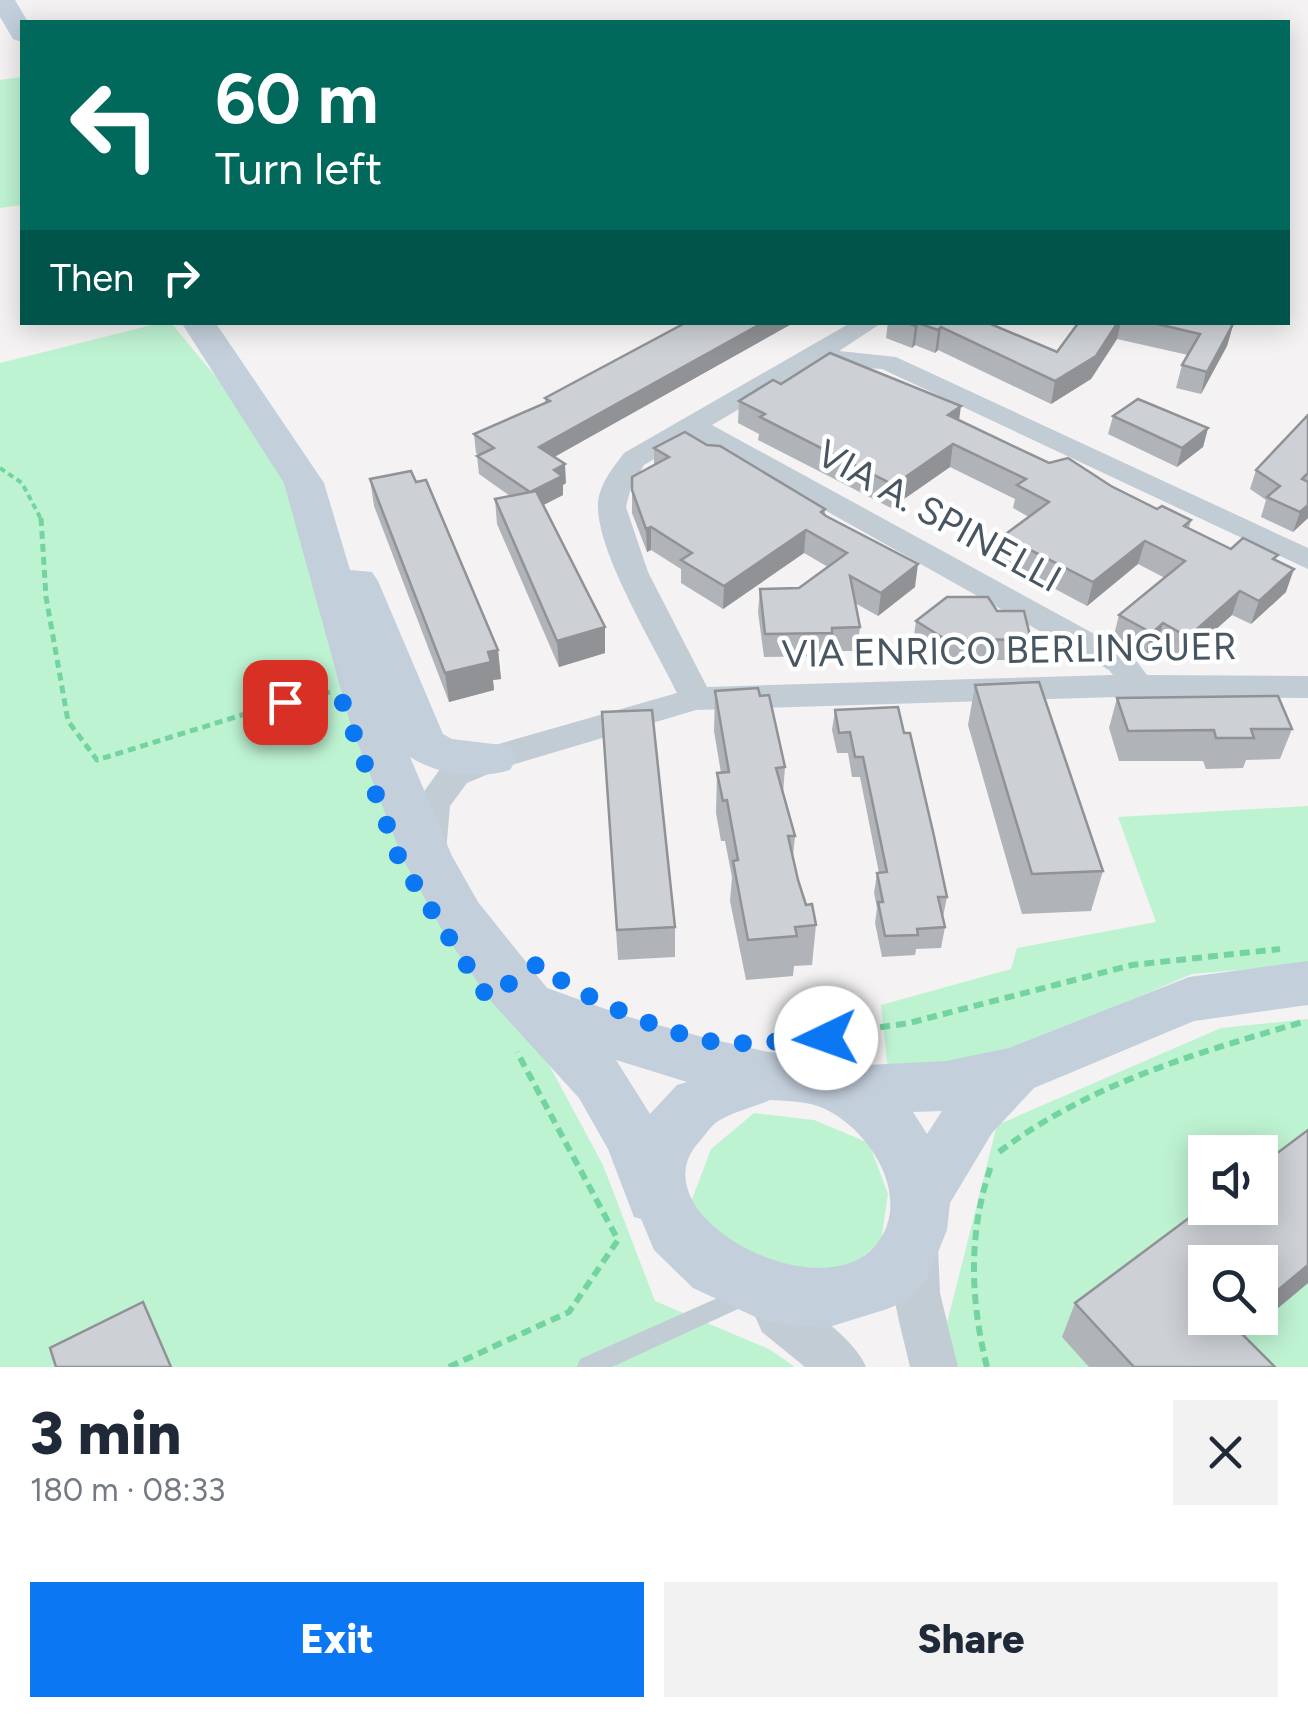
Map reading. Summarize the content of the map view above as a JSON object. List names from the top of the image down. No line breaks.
{"streets":{"street":["VIA A. SPINELLI","VIA ENRICO BERLINGUER"]},"crossings":[["VIA A. SPINELLI","VIA ENRICO BERLINGUER"]],"page":{"turn":["60 m","Turn left"],"then":"Then","heading":["3 min","180 m · 08:33"],"buttons":["Exit","Share"]}}
